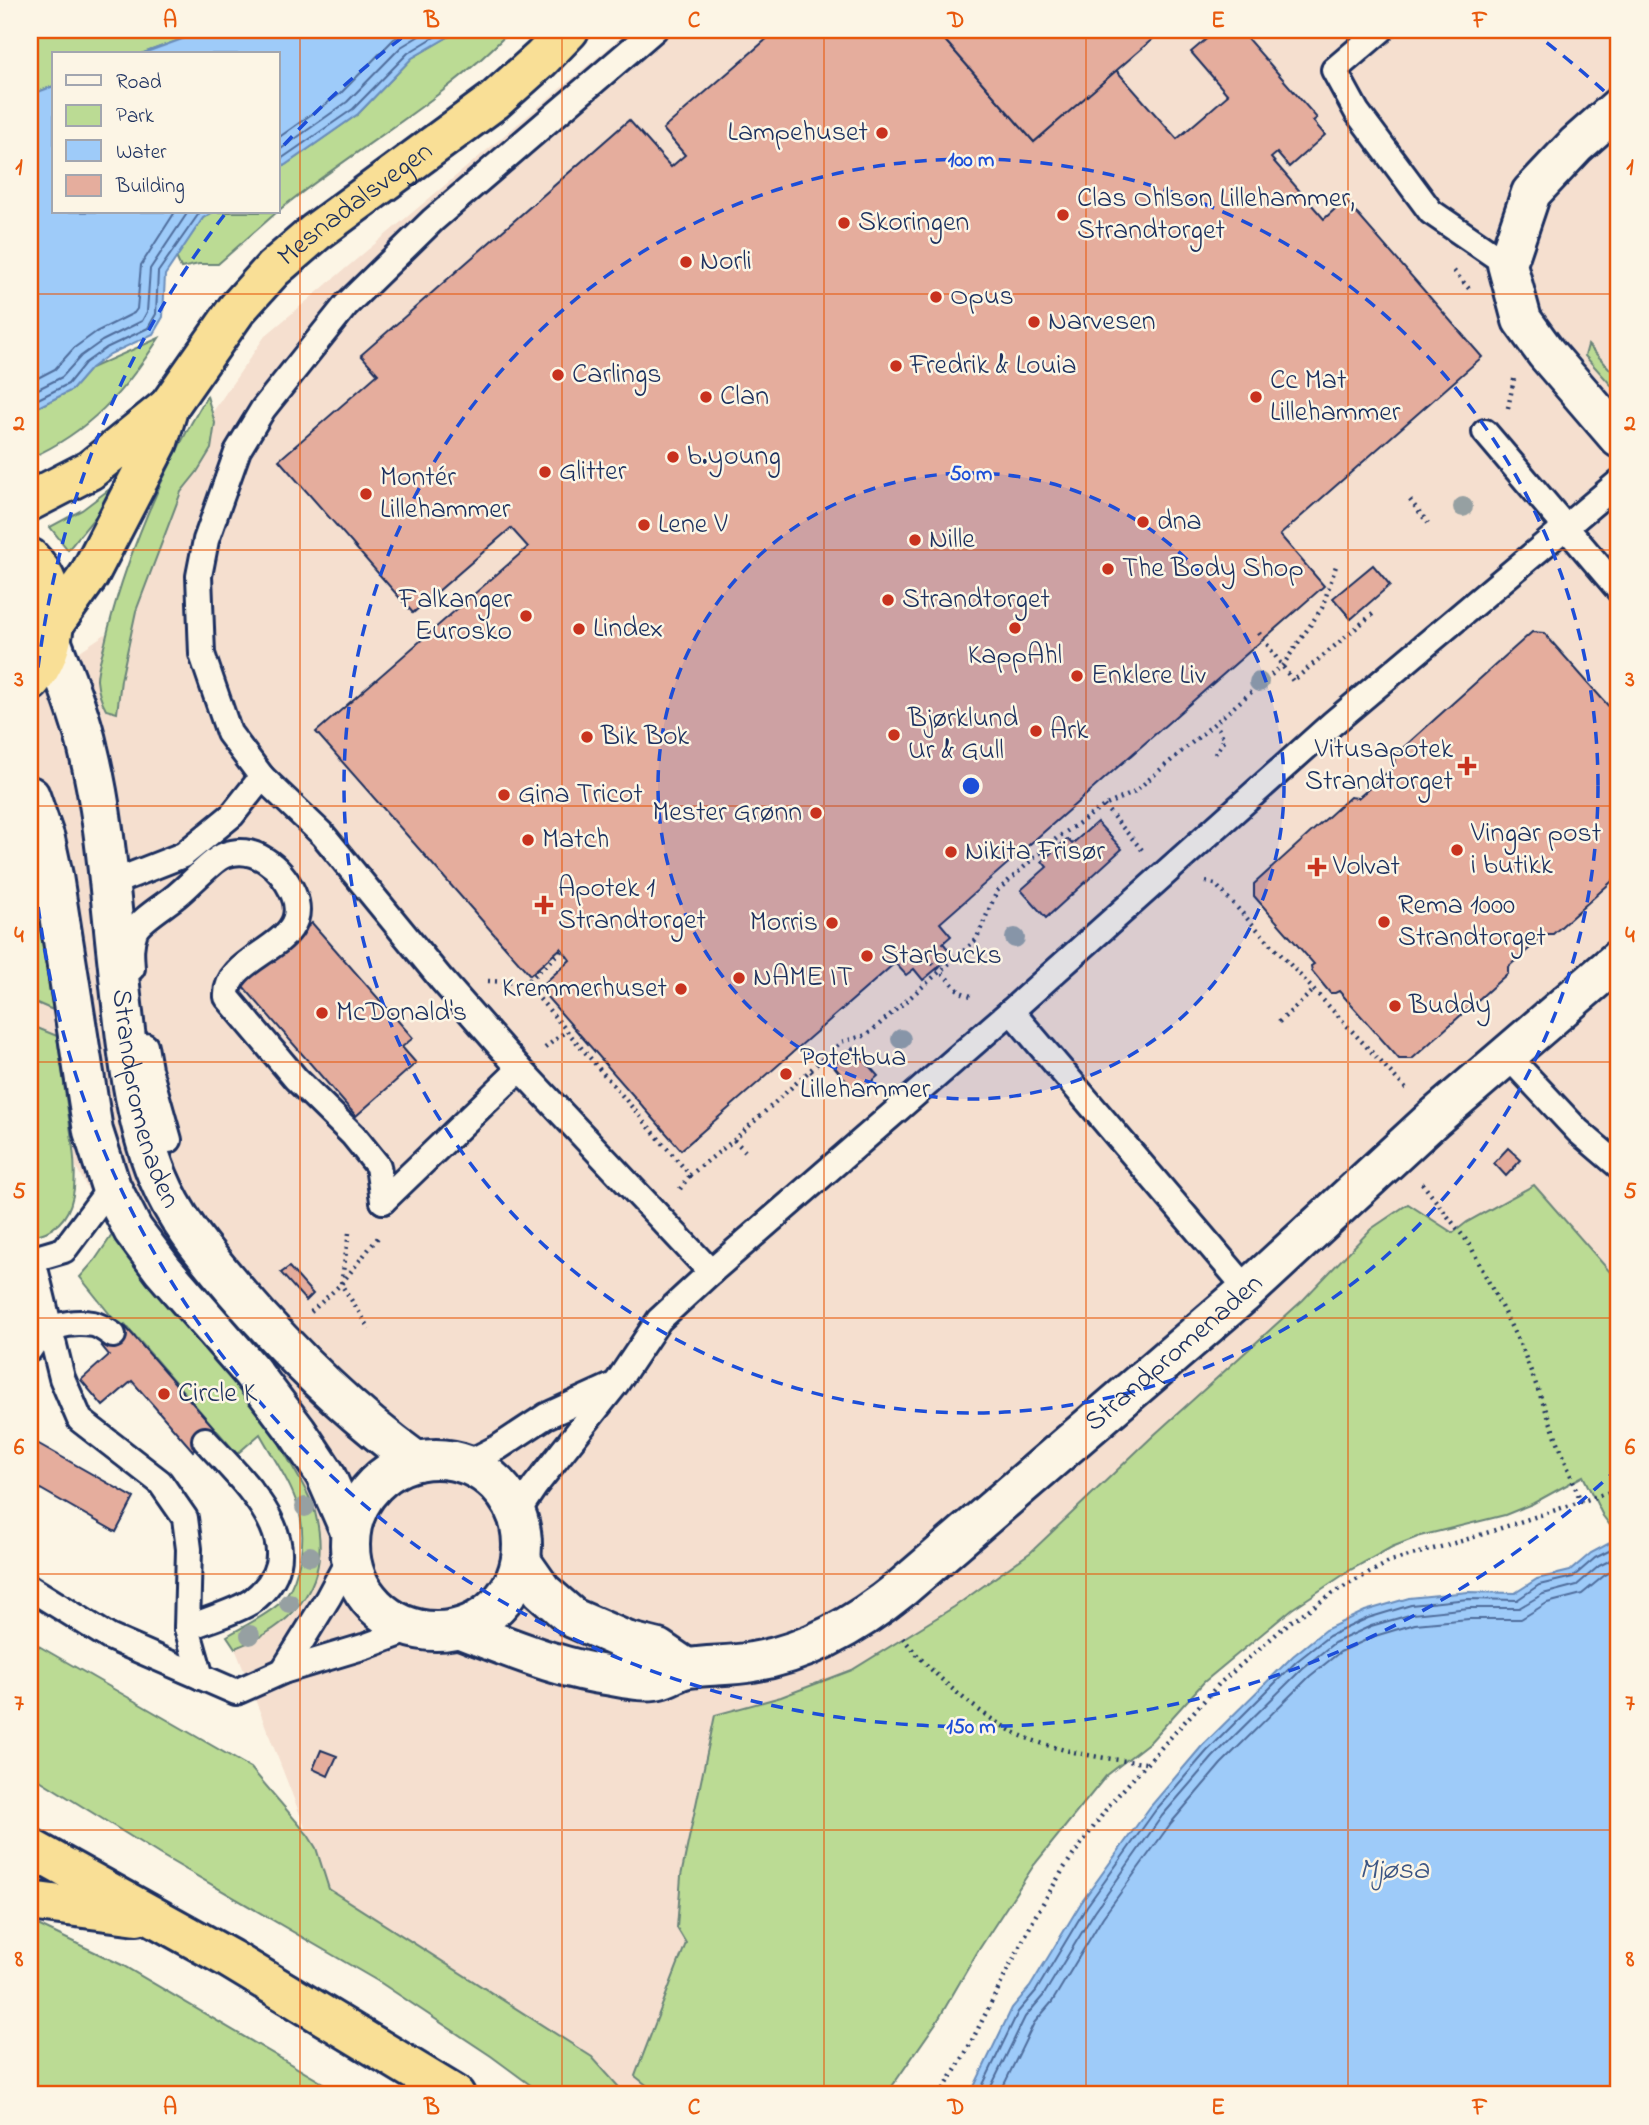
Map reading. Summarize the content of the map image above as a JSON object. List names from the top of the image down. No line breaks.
{"streets":{"highway":["Mesnadalsvegen"],"street":["Strandpromenaden"]},"crossings":[["Mesnadalsvegen","Strandpromenaden"]],"water":["Mjøsa"],"places":{"other":["Lampehuset","Clas Ohlson Lillehammer, Strandtorget","Skoringen","Norli","Opus","Narvesen","Fredrik & Louia","Carlings","Clan","Cc Mat Lillehammer","b.young","Glitter","Montér Lillehammer","dna","Lene V","Nille","The Body Shop","Strandtorget","Falkanger Eurosko","KappAhl","Lindex","Enklere Liv","Ark","Bjørklund Ur & Gull","Bik Bok","Gina Tricot","Mester Grønn","Match","Vingar post i butikk","Nikita Frisør","Rema 1000 Strandtorget","Morris","Starbucks","NAME IT","Kremmerhuset","Buddy","McDonald's","Potetbua Lillehammer","Circle K"],"health":["Vitusapotek Strandtorget","Volvat","Apotek 1 Strandtorget"]},"legend":["Road","Park","Water","Building"],"grid":{"columns":["A","B","C","D","E","F"],"rows":["1","2","3","4","5","6","7","8"]},"rings":["100 m","50 m","150 m"]}
